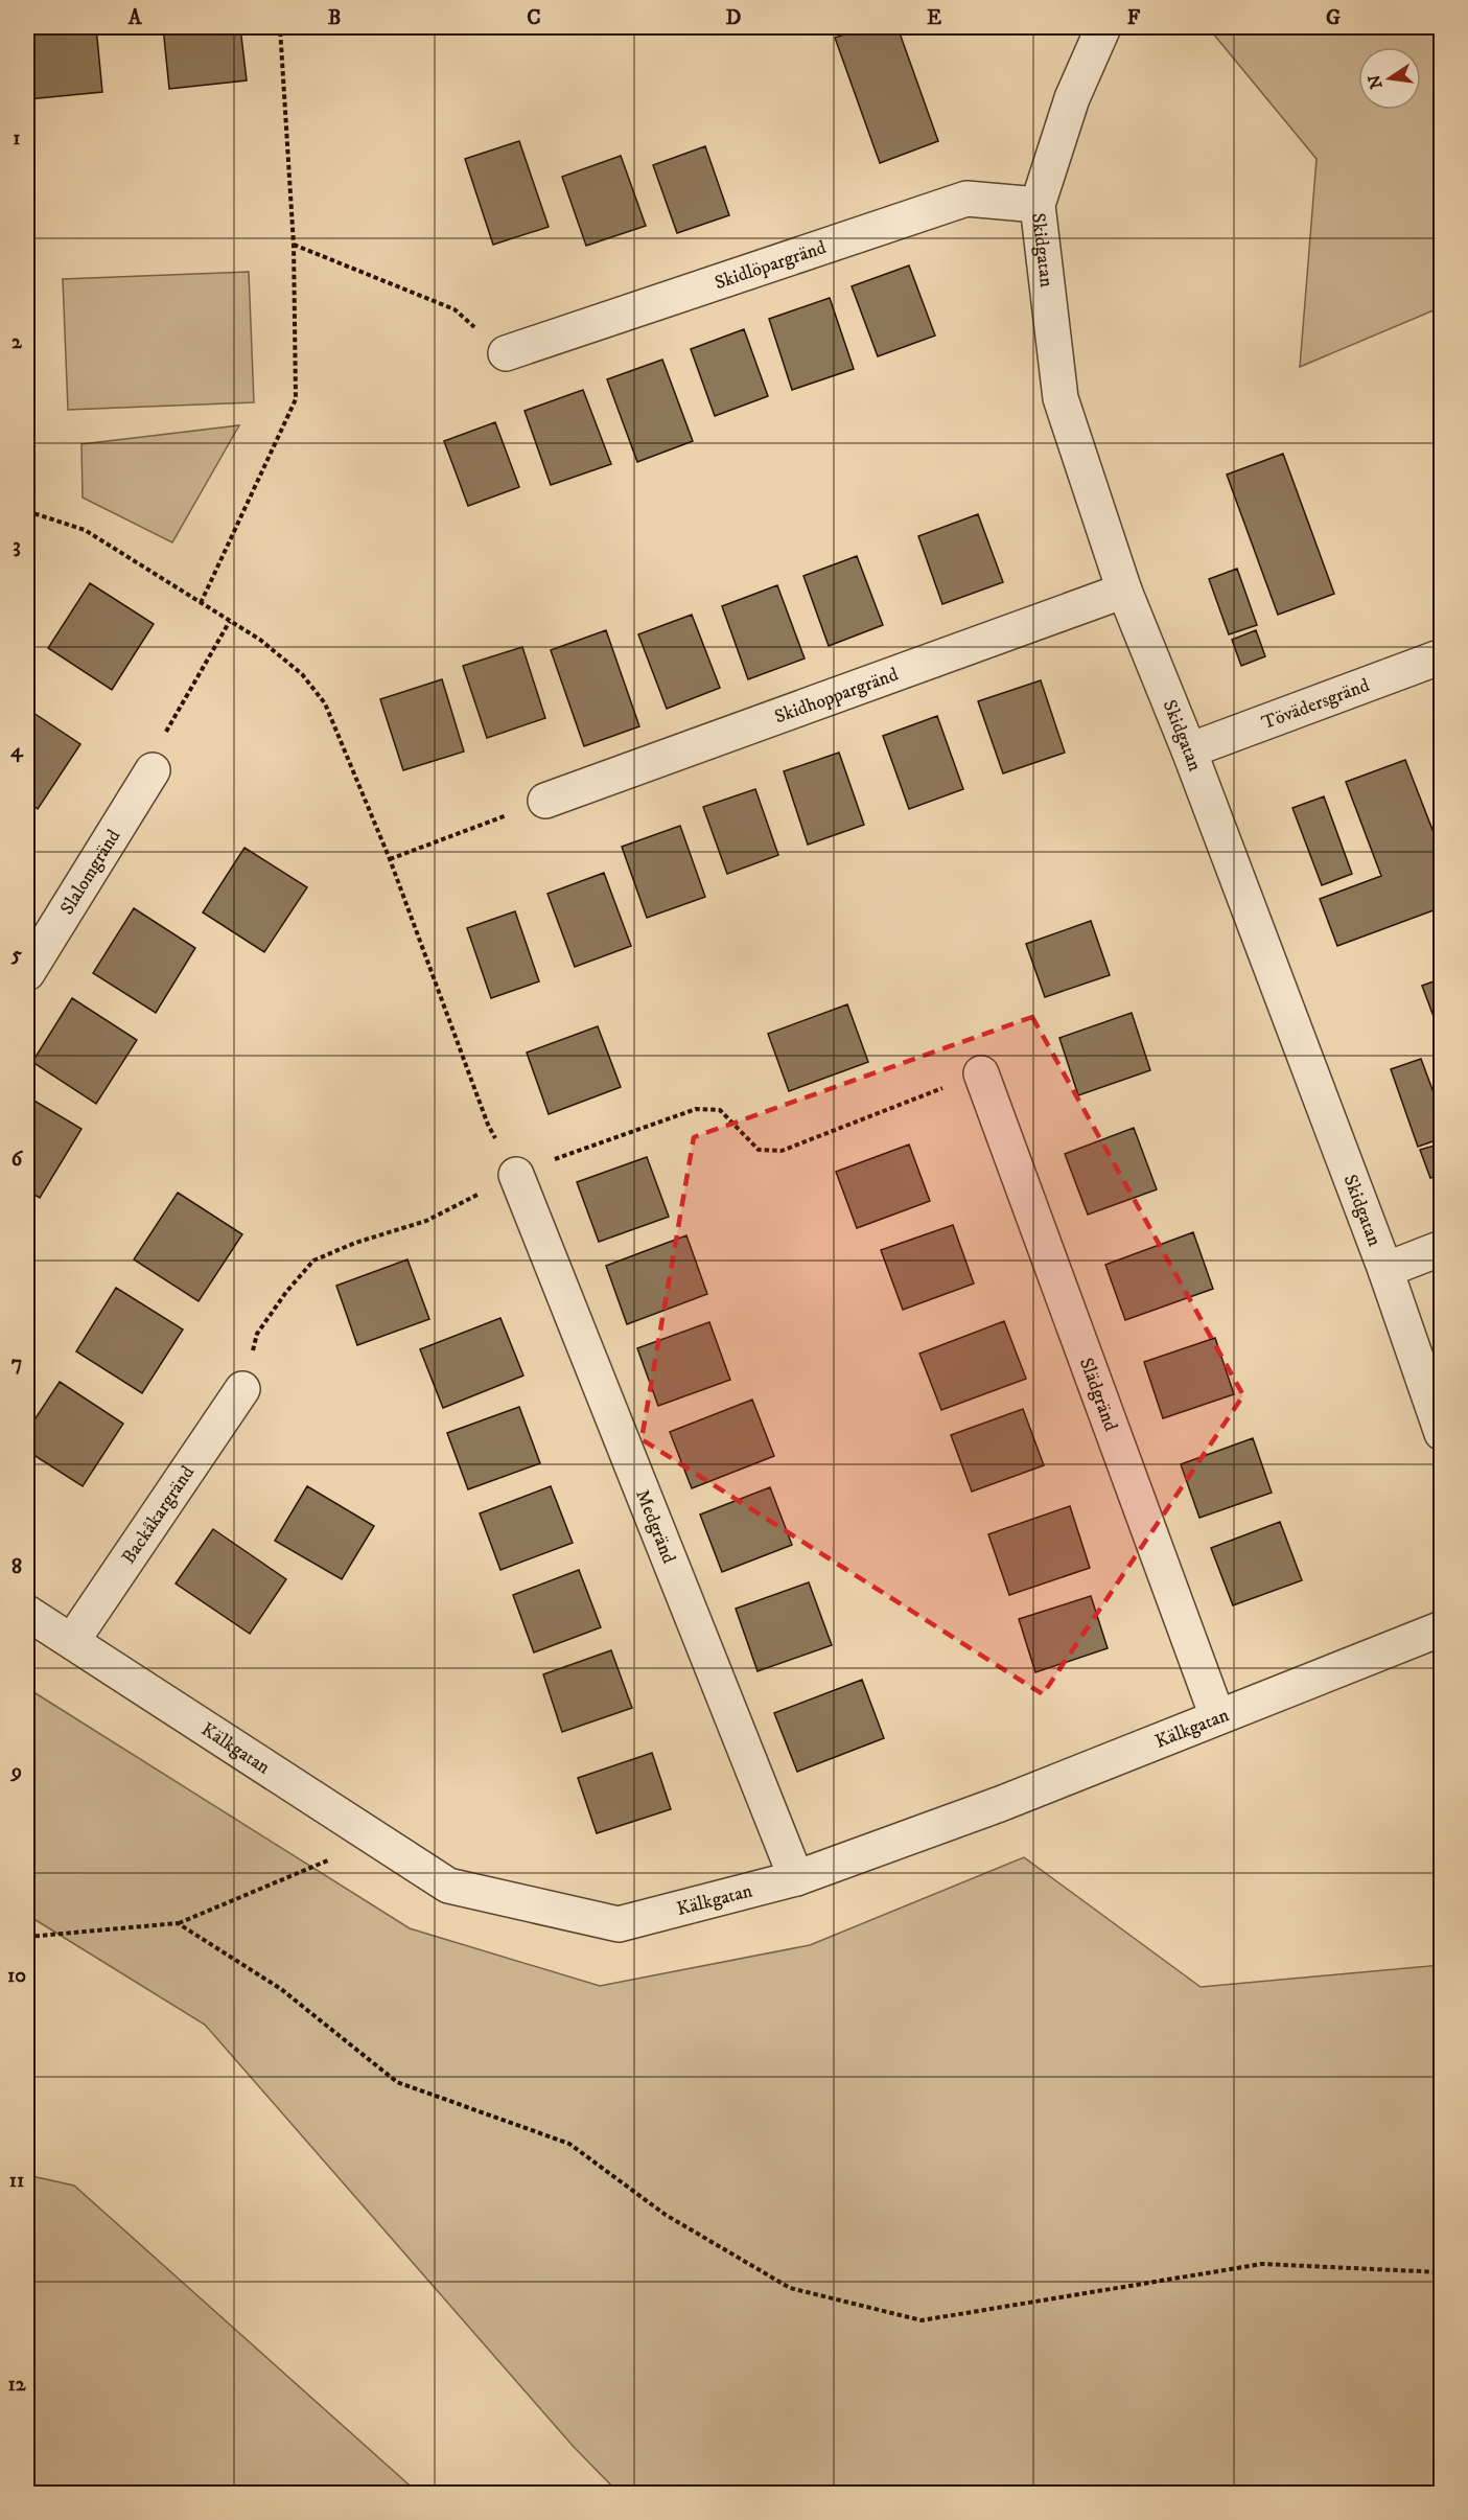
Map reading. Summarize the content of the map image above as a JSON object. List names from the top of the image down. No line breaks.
{"streets":{"street":["Skidgatan","Skidlöpargränd","Skidhoppargränd","Tövädersgränd","Slalomgränd","Slädgränd","Backåkargränd","Medgränd","Kälkgatan"]},"crossings":[["Skidgatan","Skidlöpargränd"],["Skidgatan","Skidhoppargränd"],["Skidgatan","Tövädersgränd"],["Slädgränd","Kälkgatan"],["Backåkargränd","Kälkgatan"],["Medgränd","Kälkgatan"]],"north":"left","grid":{"columns":["A","B","C","D","E","F","G"],"rows":["1","2","3","4","5","6","7","8","9","10","11","12"]}}
